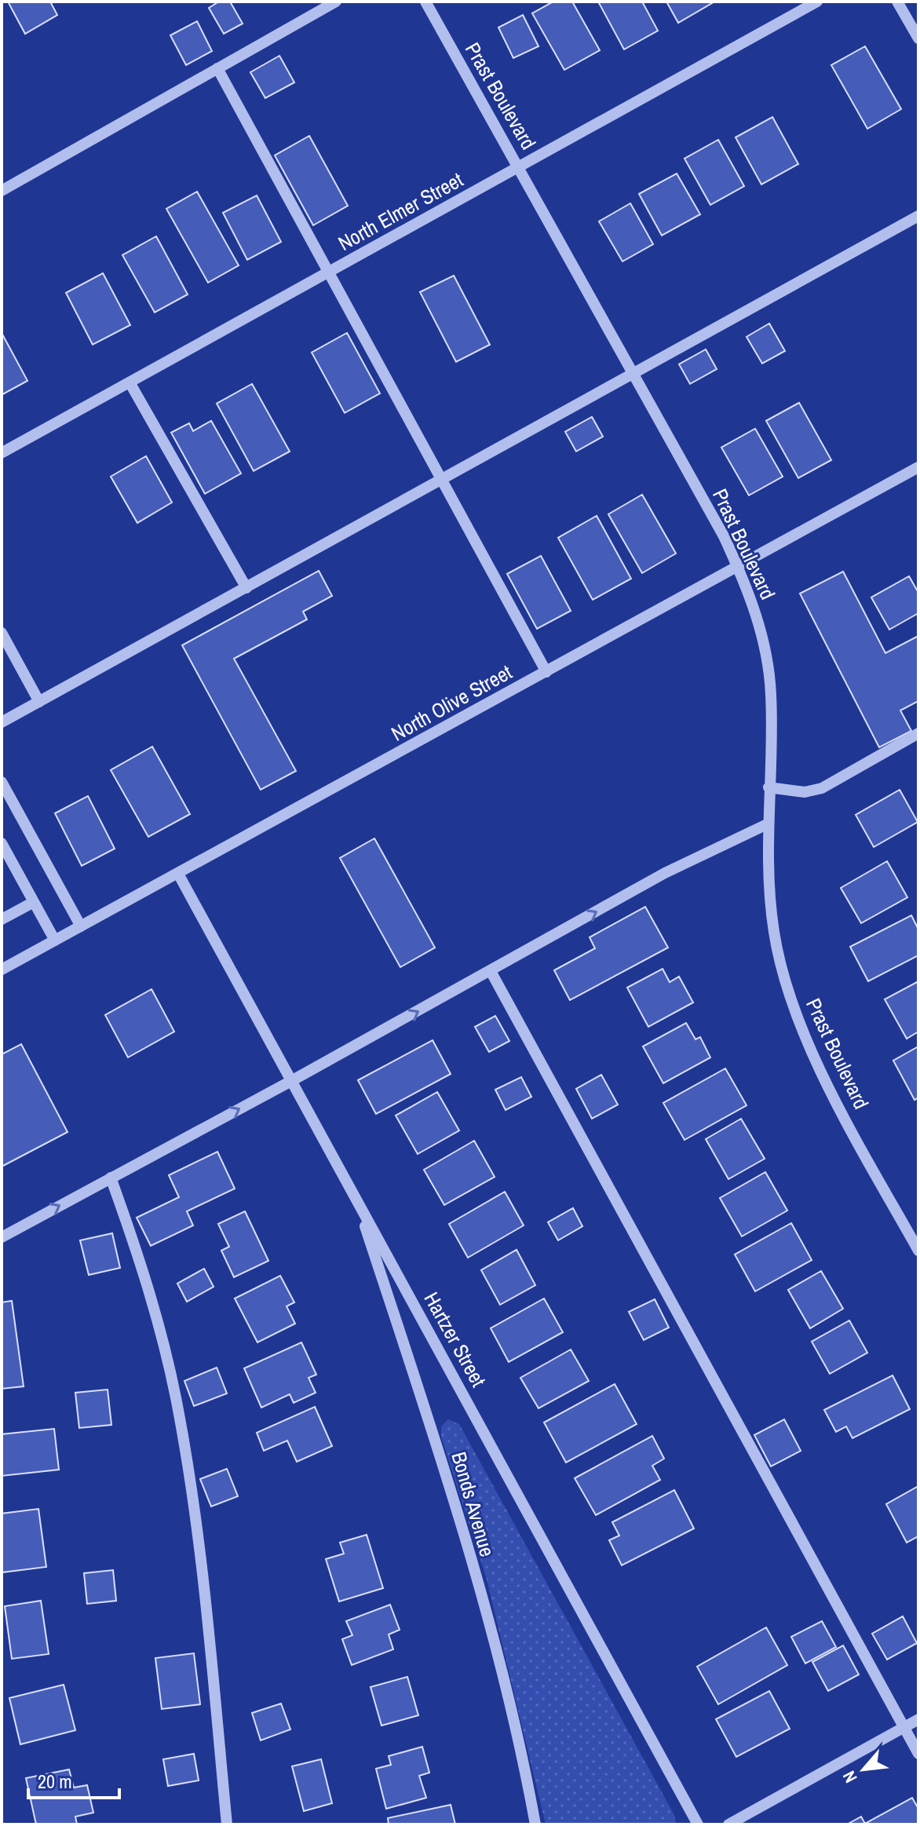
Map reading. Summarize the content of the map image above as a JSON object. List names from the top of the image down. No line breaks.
{"streets":{"street":["Prast Boulevard","North Elmer Street","North Olive Street","Hartzer Street","Bonds Avenue"]},"crossings":[["Prast Boulevard","North Elmer Street"],["Prast Boulevard","North Olive Street"],["North Olive Street","Hartzer Street"],["Hartzer Street","Bonds Avenue"]],"scale_bar":"20 m","north":"bottom left"}
